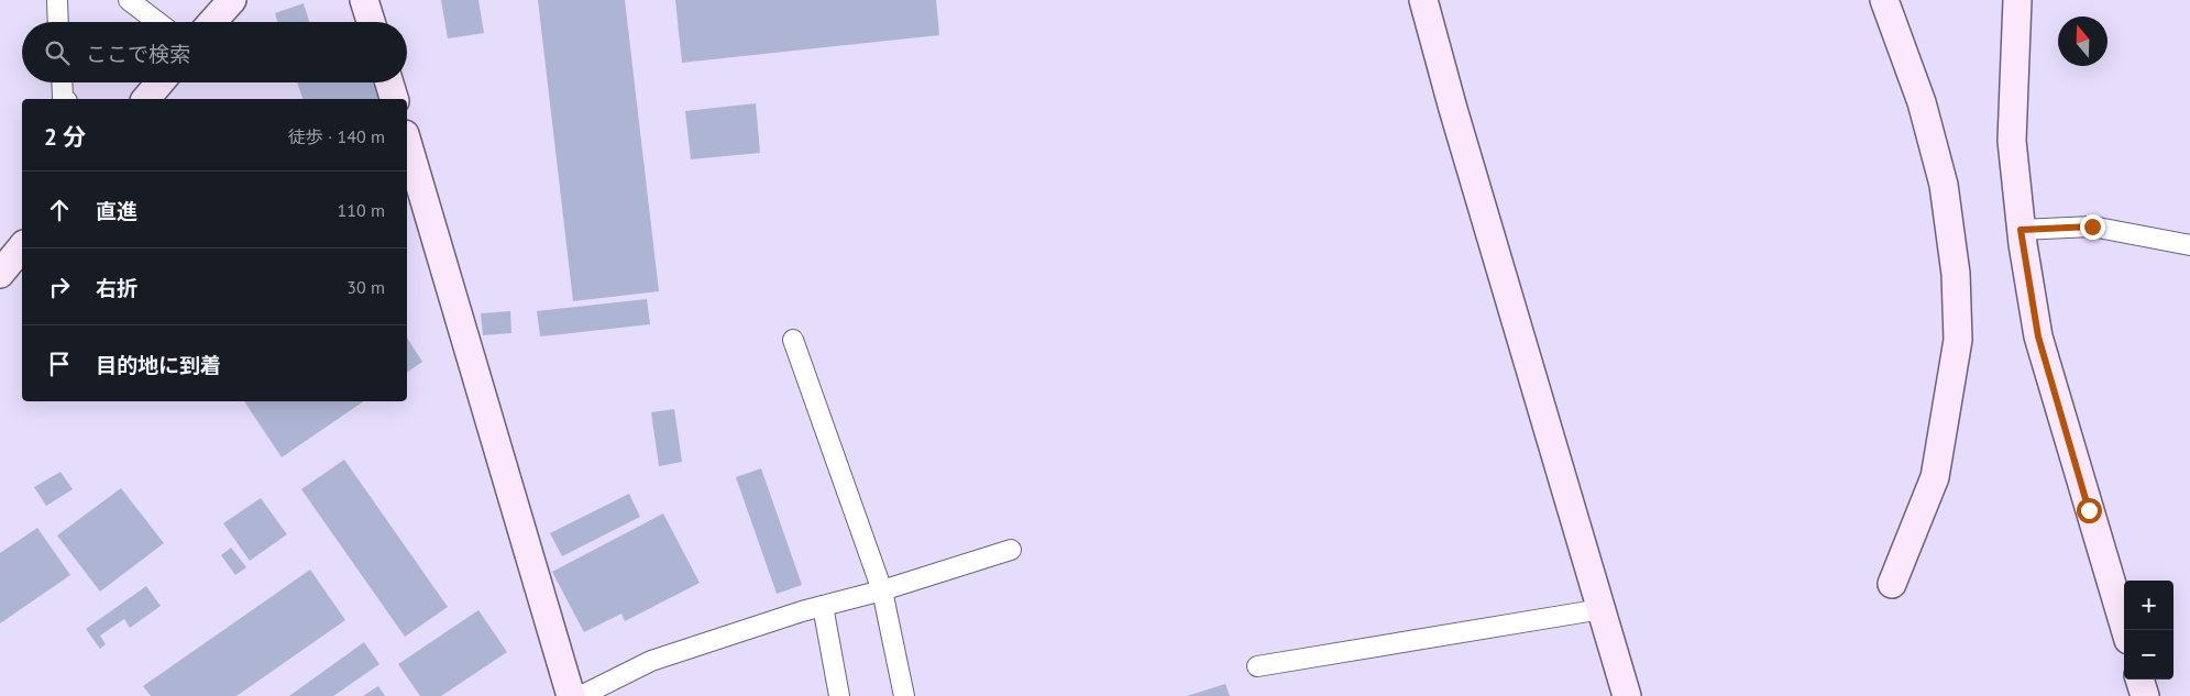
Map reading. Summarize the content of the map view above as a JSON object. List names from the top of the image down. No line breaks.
{"north":"top","page":{"search":"ここで検索","heading":["2 分","徒歩 · 140 m"],"list":[["直進","110 m"],["右折","30 m"],"目的地に到着"],"map_buttons":["+","−"]}}
